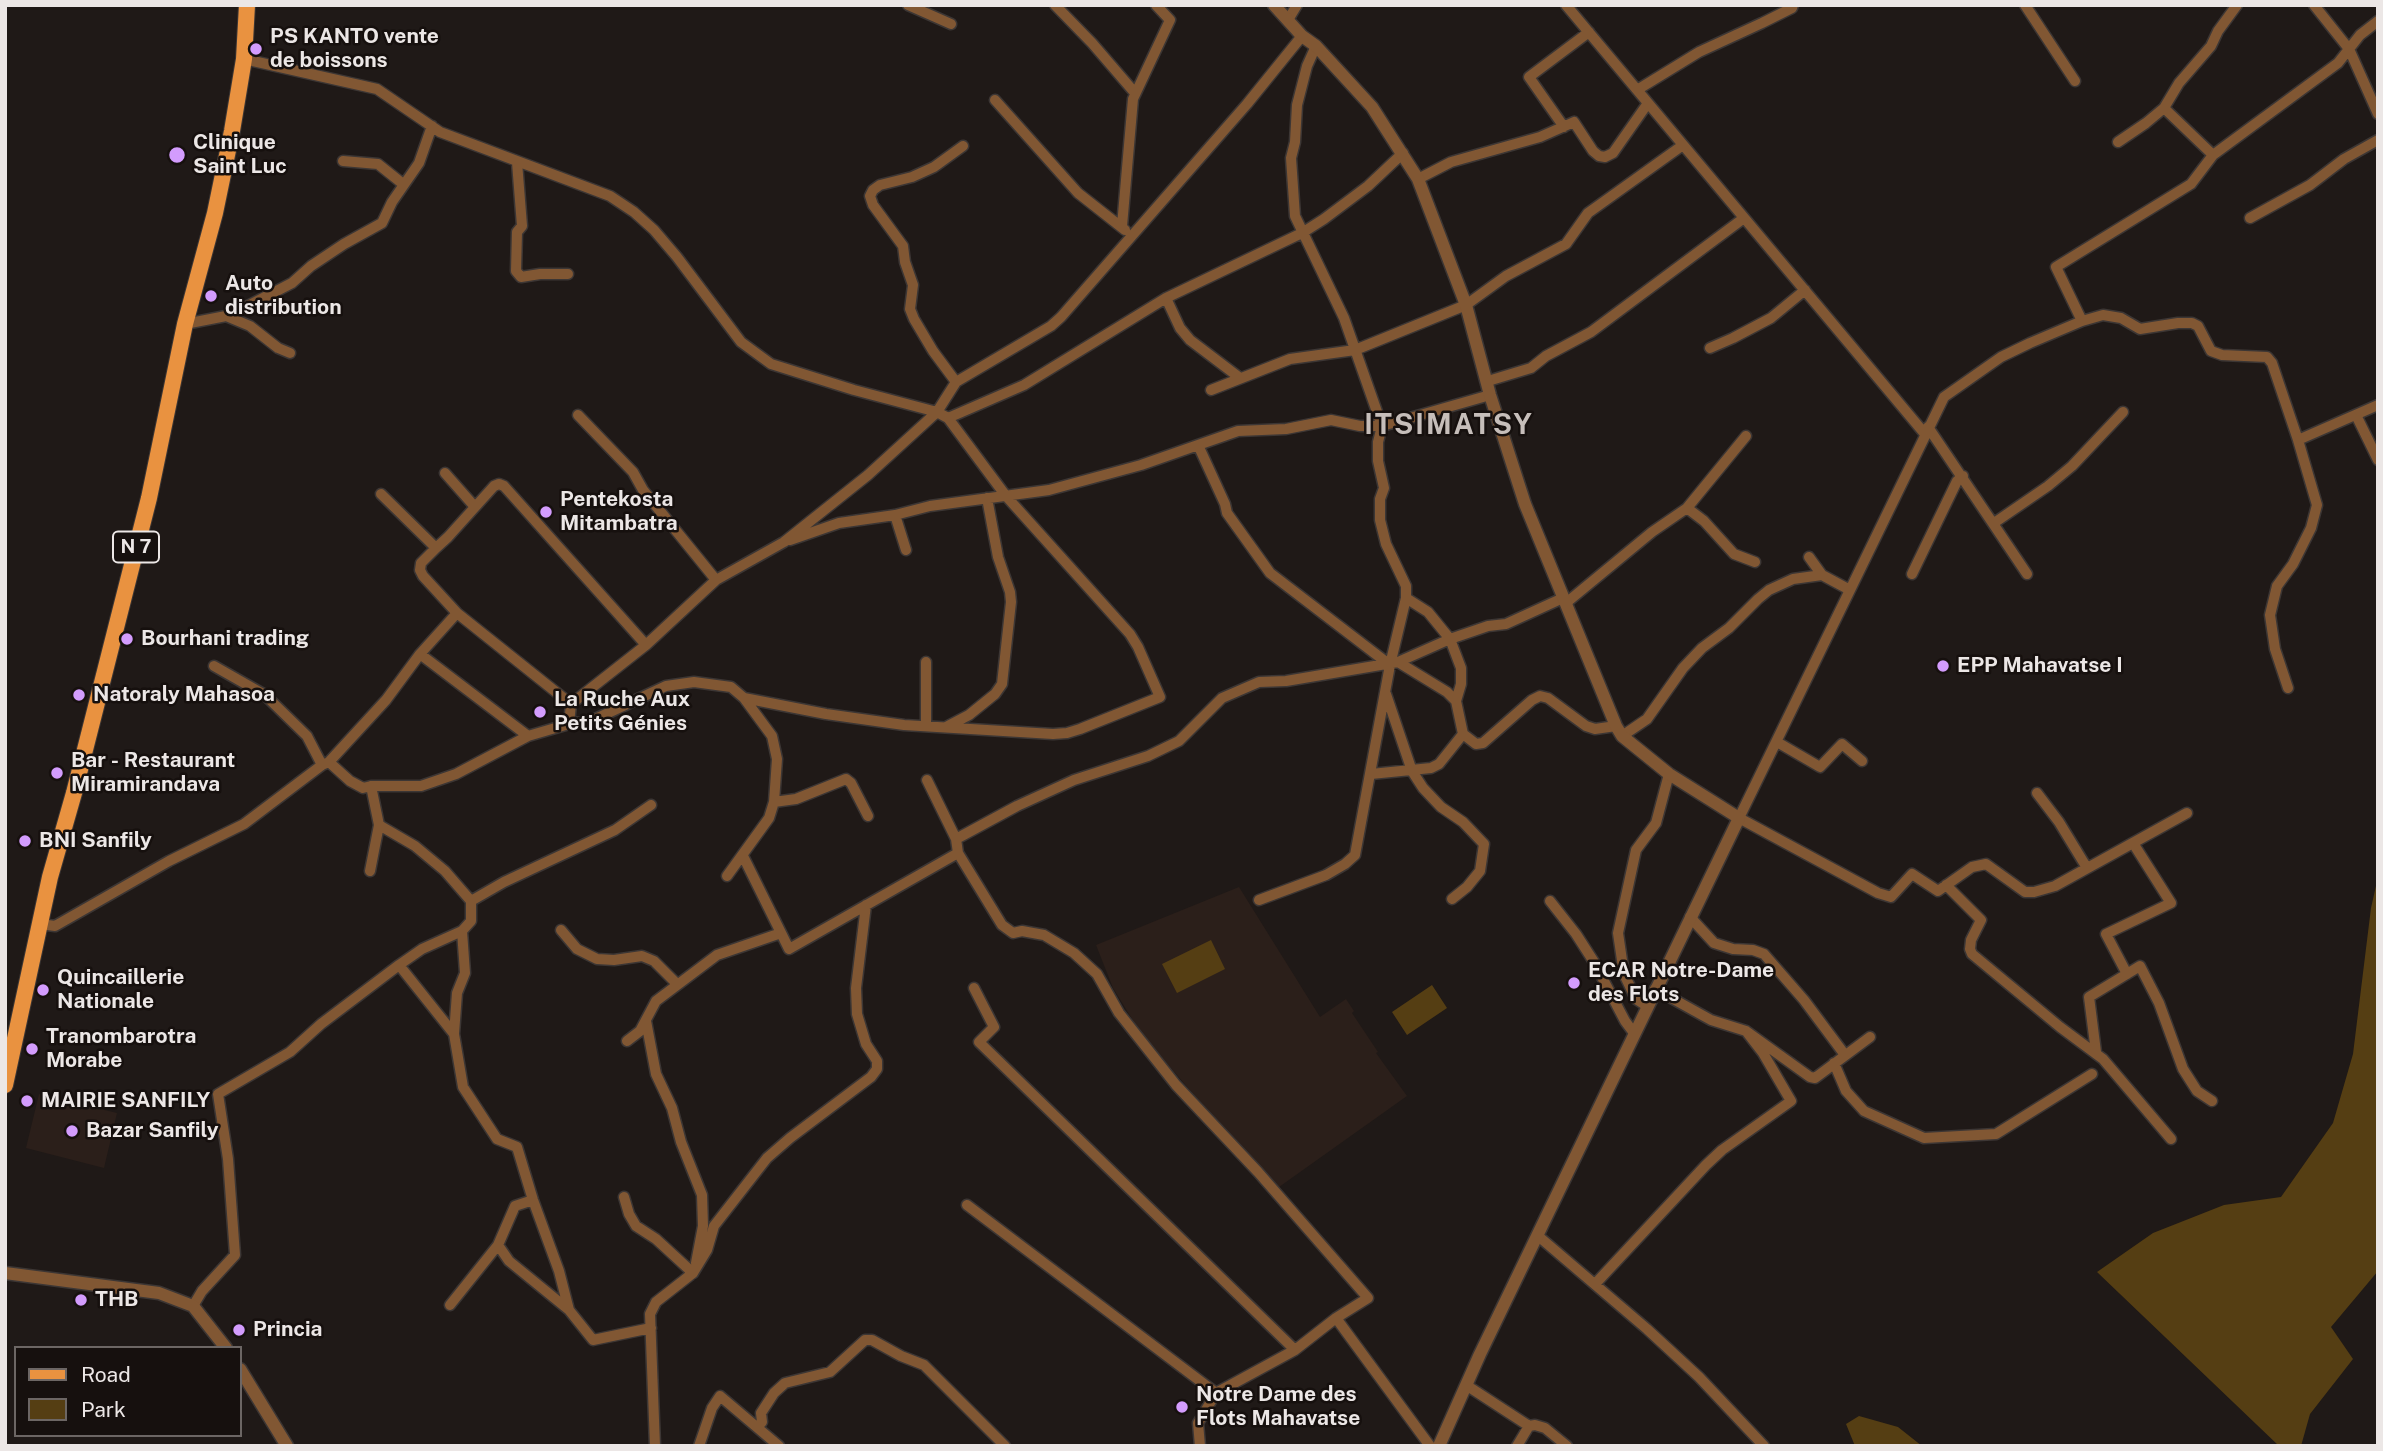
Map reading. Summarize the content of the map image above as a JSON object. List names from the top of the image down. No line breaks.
{"streets":{"main road":["N 7"]},"districts":["ITSIMATSY"],"places":["PS KANTO vente de boissons","Clinique Saint Luc","Auto distribution","Pentekosta Mitambatra","Bourhani trading","EPP Mahavatse I","Natoraly Mahasoa","La Ruche Aux Petits Génies","Bar - Restaurant Miramirandava","BNI Sanfily","ECAR Notre-Dame des Flots","Quincaillerie Nationale","Tranombarotra Morabe","MAIRIE SANFILY","Bazar Sanfily","THB","Princia","Notre Dame des Flots Mahavatse"],"legend":["Road","Park"]}
